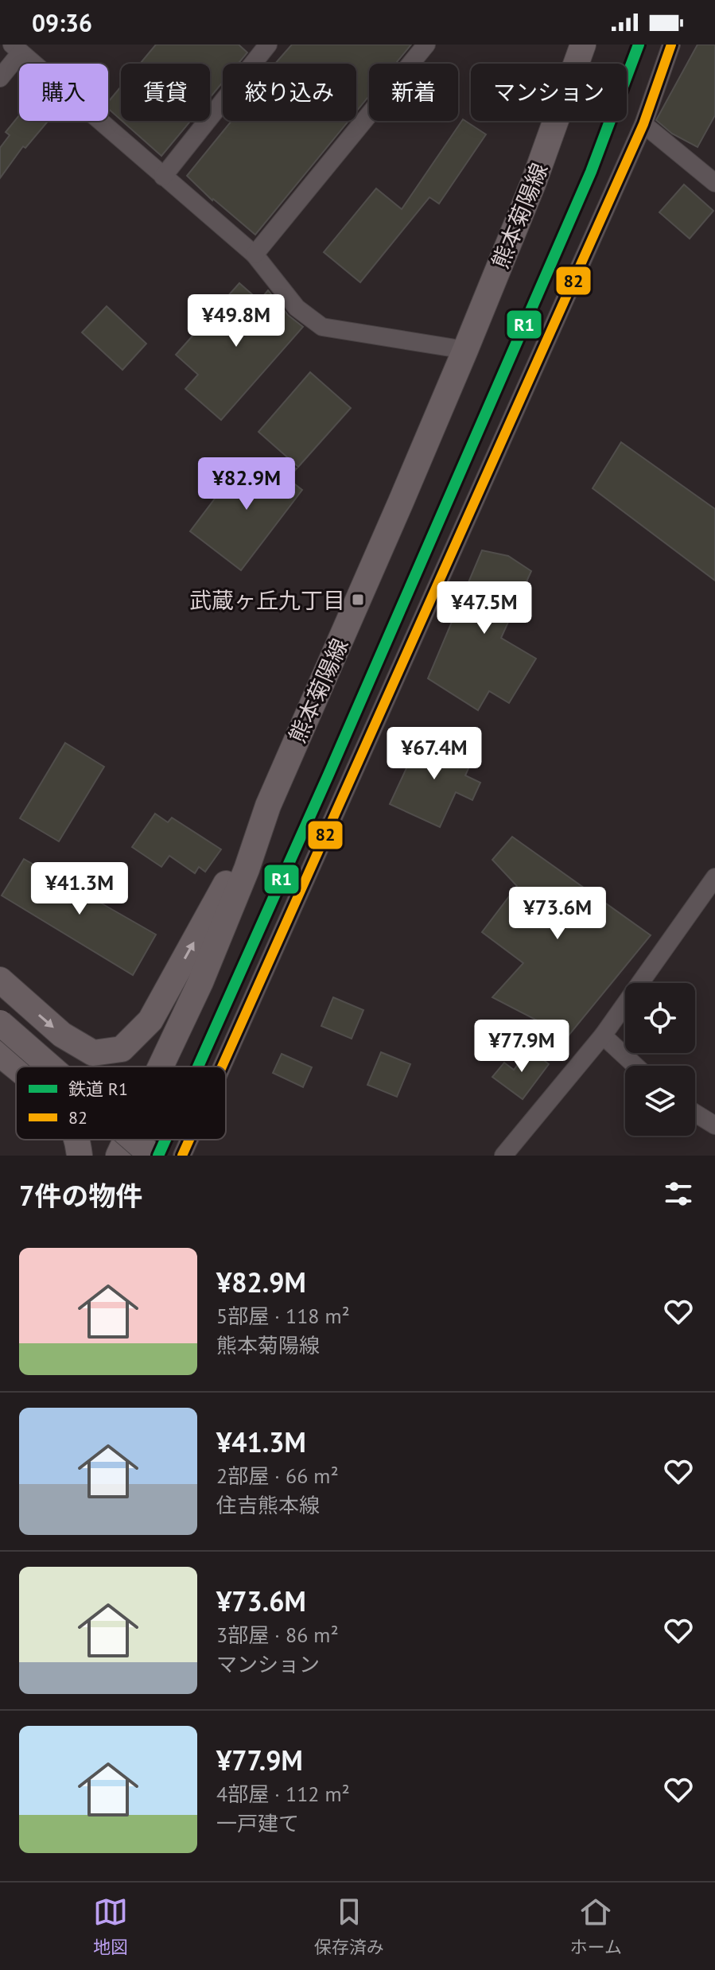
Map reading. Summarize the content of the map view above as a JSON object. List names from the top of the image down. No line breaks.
{"streets":{"main road":["熊本菊陽線"]},"places":{"transit":["武蔵ヶ丘九丁目"]},"lines":["rail line R1","transit line 82"],"legend":["鉄道 R1","82"],"page":{"status":"09:36","chip":["購入","賃貸","絞り込み","新着","マンション"],"price":["¥49.8M","¥82.9M","¥47.5M","¥67.4M","¥41.3M","¥73.6M","¥77.9M"],"heading":"7件の物件","list":[{"name":"¥82.9M","note":"5部屋 · 118 m² · 熊本菊陽線"},{"name":"¥41.3M","note":"2部屋 · 66 m² · 住吉熊本線"},{"name":"¥73.6M","note":"3部屋 · 86 m² · マンション"},{"name":"¥77.9M","note":"4部屋 · 112 m² · 一戸建て"}],"tabs":["地図","保存済み","ホーム"]}}
